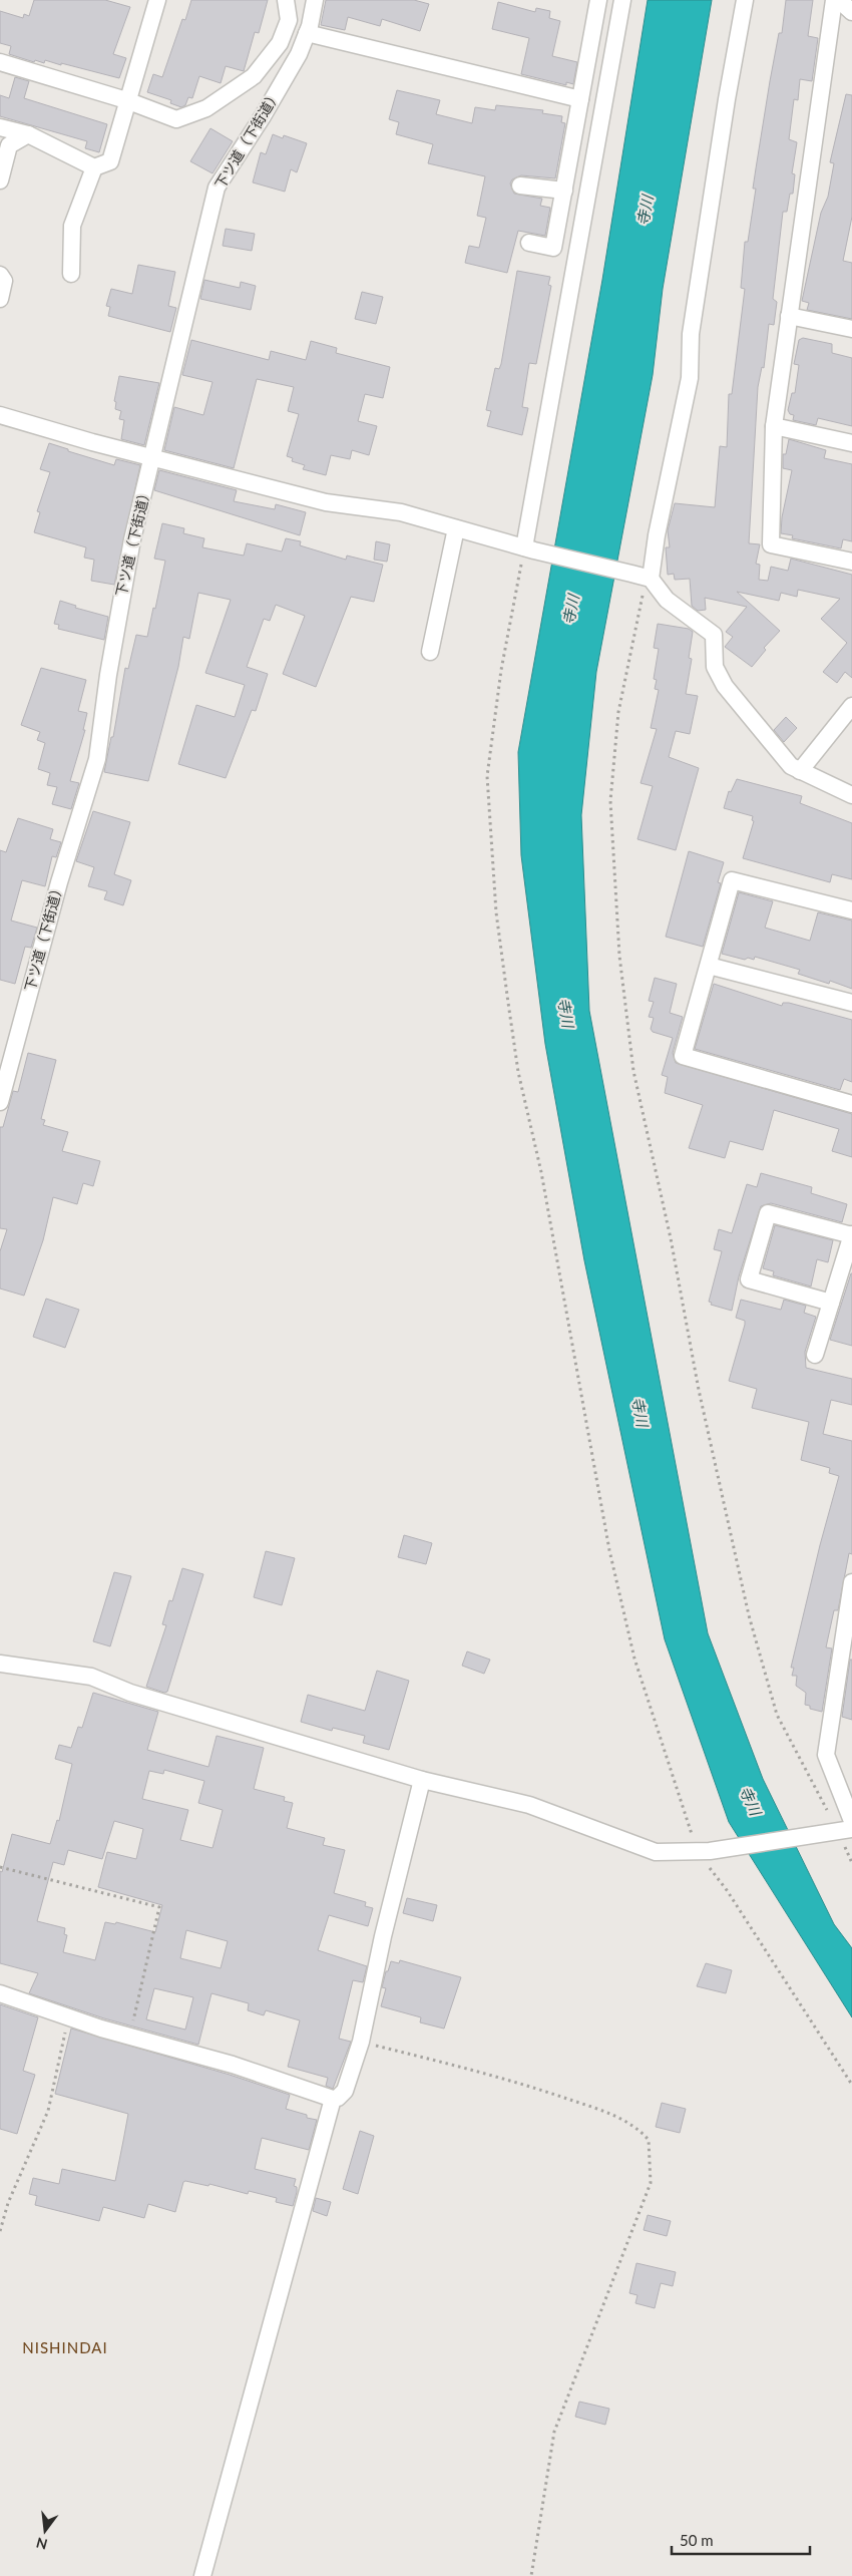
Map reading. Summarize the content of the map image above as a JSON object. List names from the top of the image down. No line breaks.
{"streets":{"street":["下ツ道（下街道）"]},"districts":["NISHINDAI"],"water":["寺川"],"scale_bar":"50 m","north":"bottom"}
